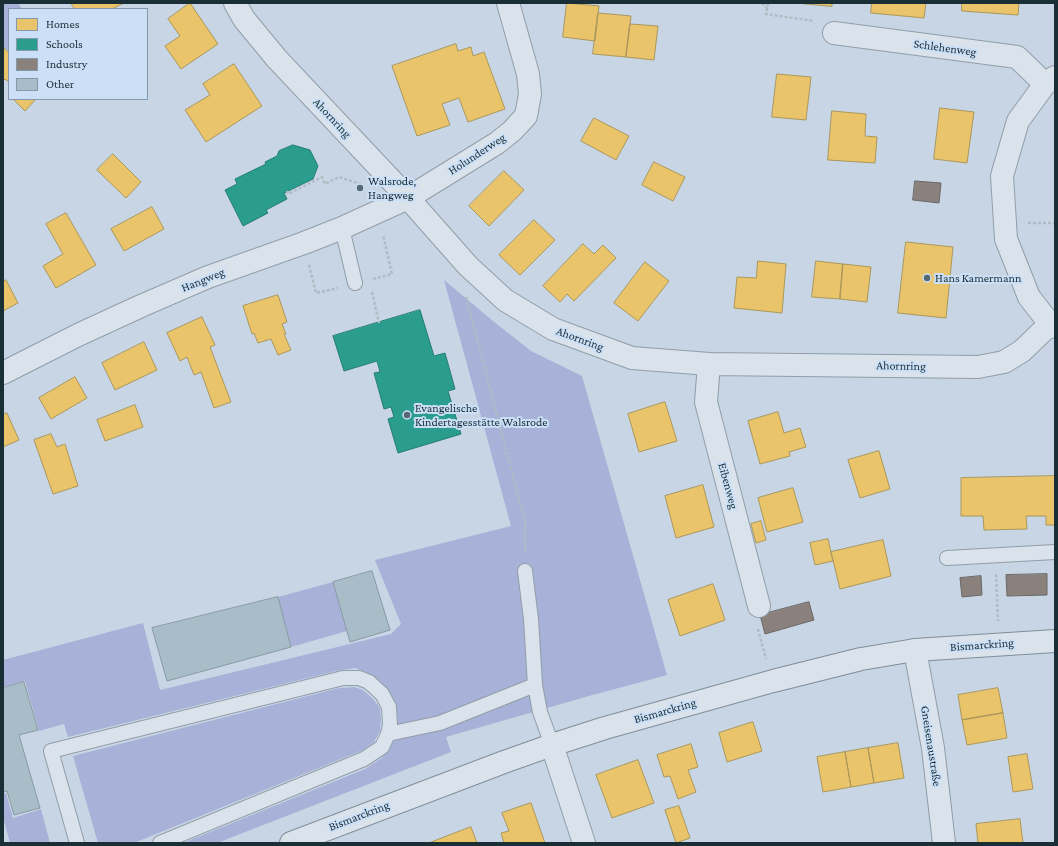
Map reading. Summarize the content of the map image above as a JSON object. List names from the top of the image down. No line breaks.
{"streets":{"street":["Schlehenweg","Ahornring","Holunderweg","Hangweg","Eibenweg","Bismarckring","Gneisenaustraße"]},"crossings":[["Ahornring","Holunderweg"],["Ahornring","Hangweg"],["Ahornring","Eibenweg"],["Holunderweg","Hangweg"],["Bismarckring","Gneisenaustraße"]],"places":["Walsrode, Hangweg","Hans Kamermann","Evangelische Kindertagesstätte Walsrode"],"legend":["Homes","Schools","Industry","Other"]}
